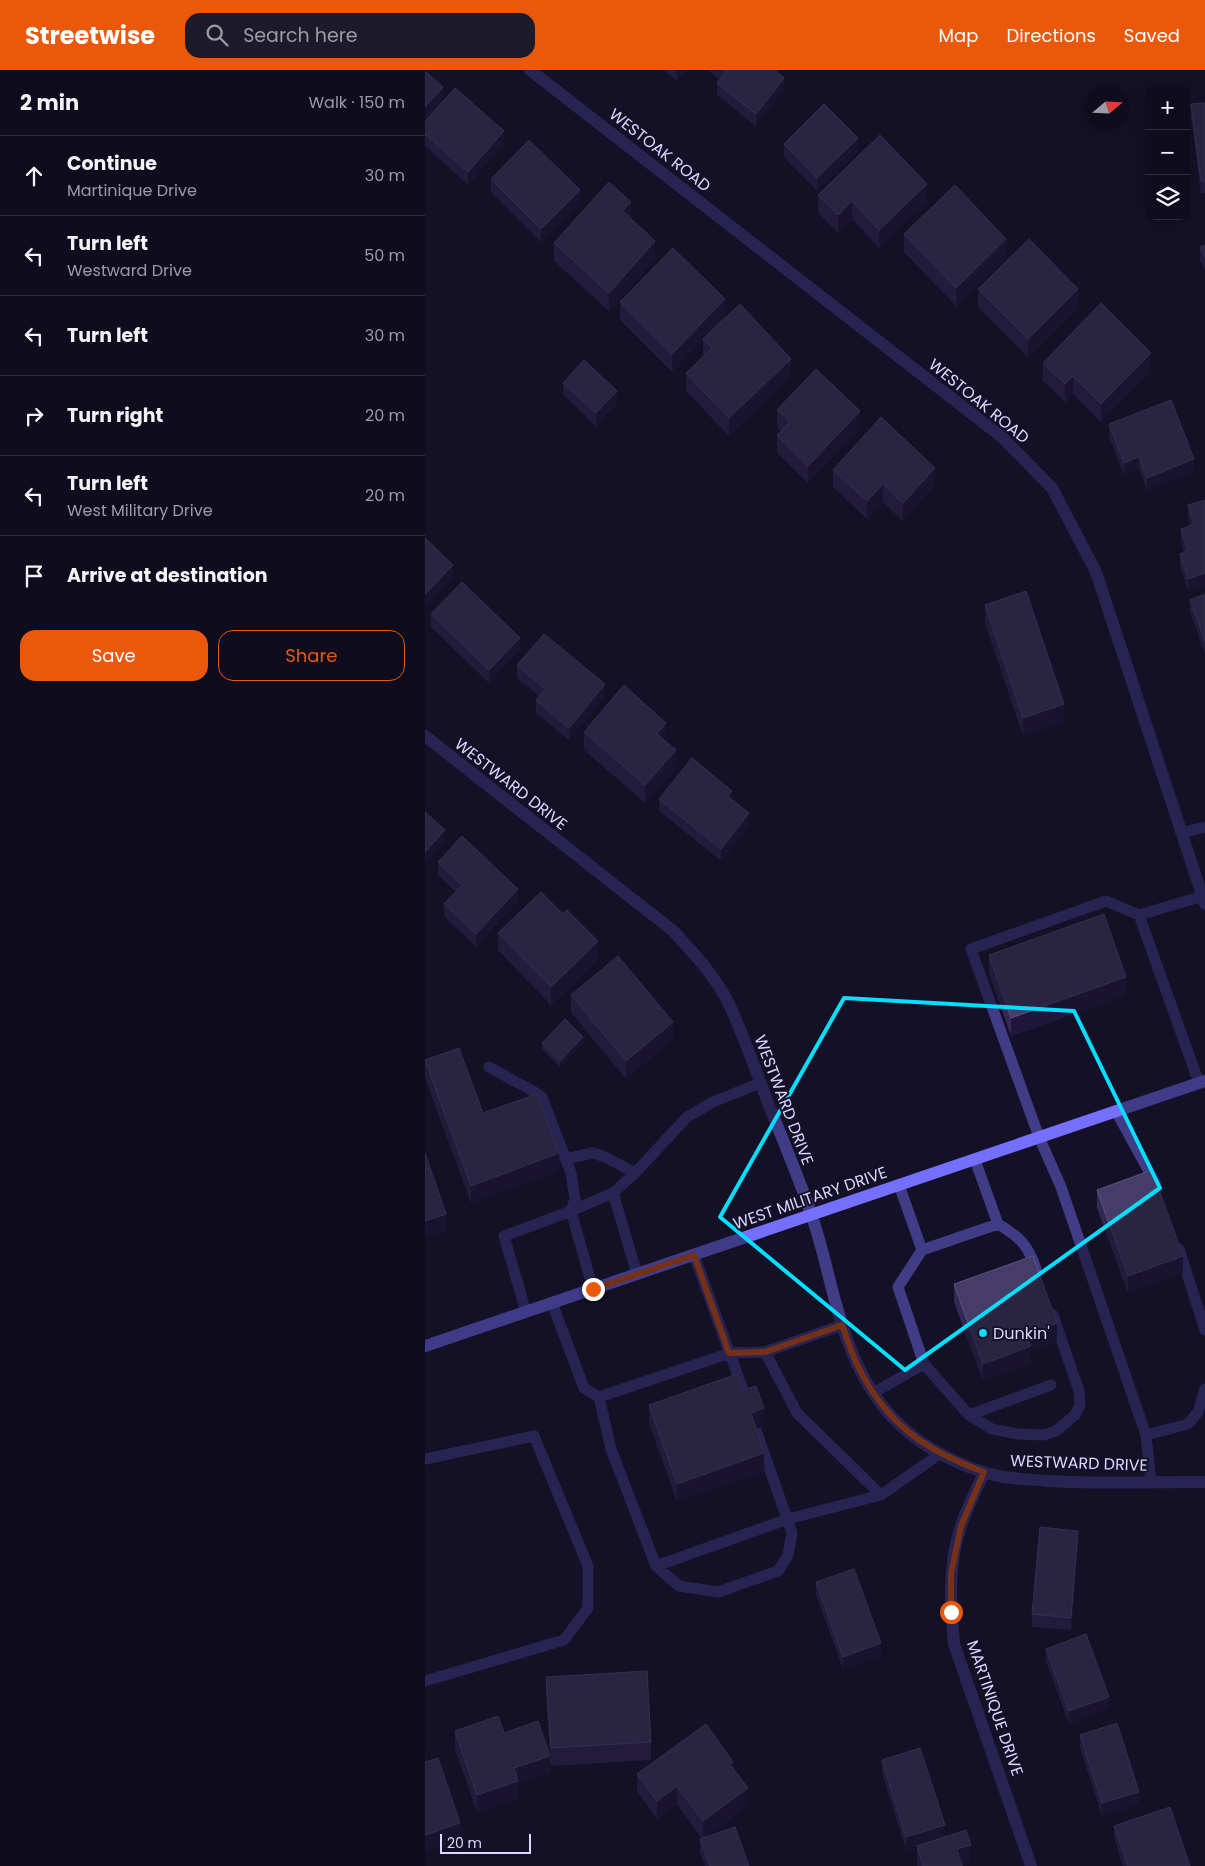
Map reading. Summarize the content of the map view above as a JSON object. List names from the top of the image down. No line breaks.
{"streets":{"main road":["WEST MILITARY DRIVE"],"street":["WESTOAK ROAD","WESTWARD DRIVE","MARTINIQUE DRIVE"]},"crossings":[["WESTWARD DRIVE","WEST MILITARY DRIVE"],["WESTWARD DRIVE","MARTINIQUE DRIVE"]],"places":["Dunkin'"],"scale_bar":"20 m","north":"right","page":{"header":"Streetwise","search":"Search here","nav":["Map","Directions","Saved"],"heading":["2 min","Walk · 150 m"],"map_buttons":["+","−"],"list":[["Continue","Martinique Drive","30 m"],["Turn left","Westward Drive","50 m"],["Turn left","30 m"],["Turn right","20 m"],["Turn left","West Military Drive","20 m"],"Arrive at destination"],"buttons":["Save","Share"],"scale":"20 m"}}
